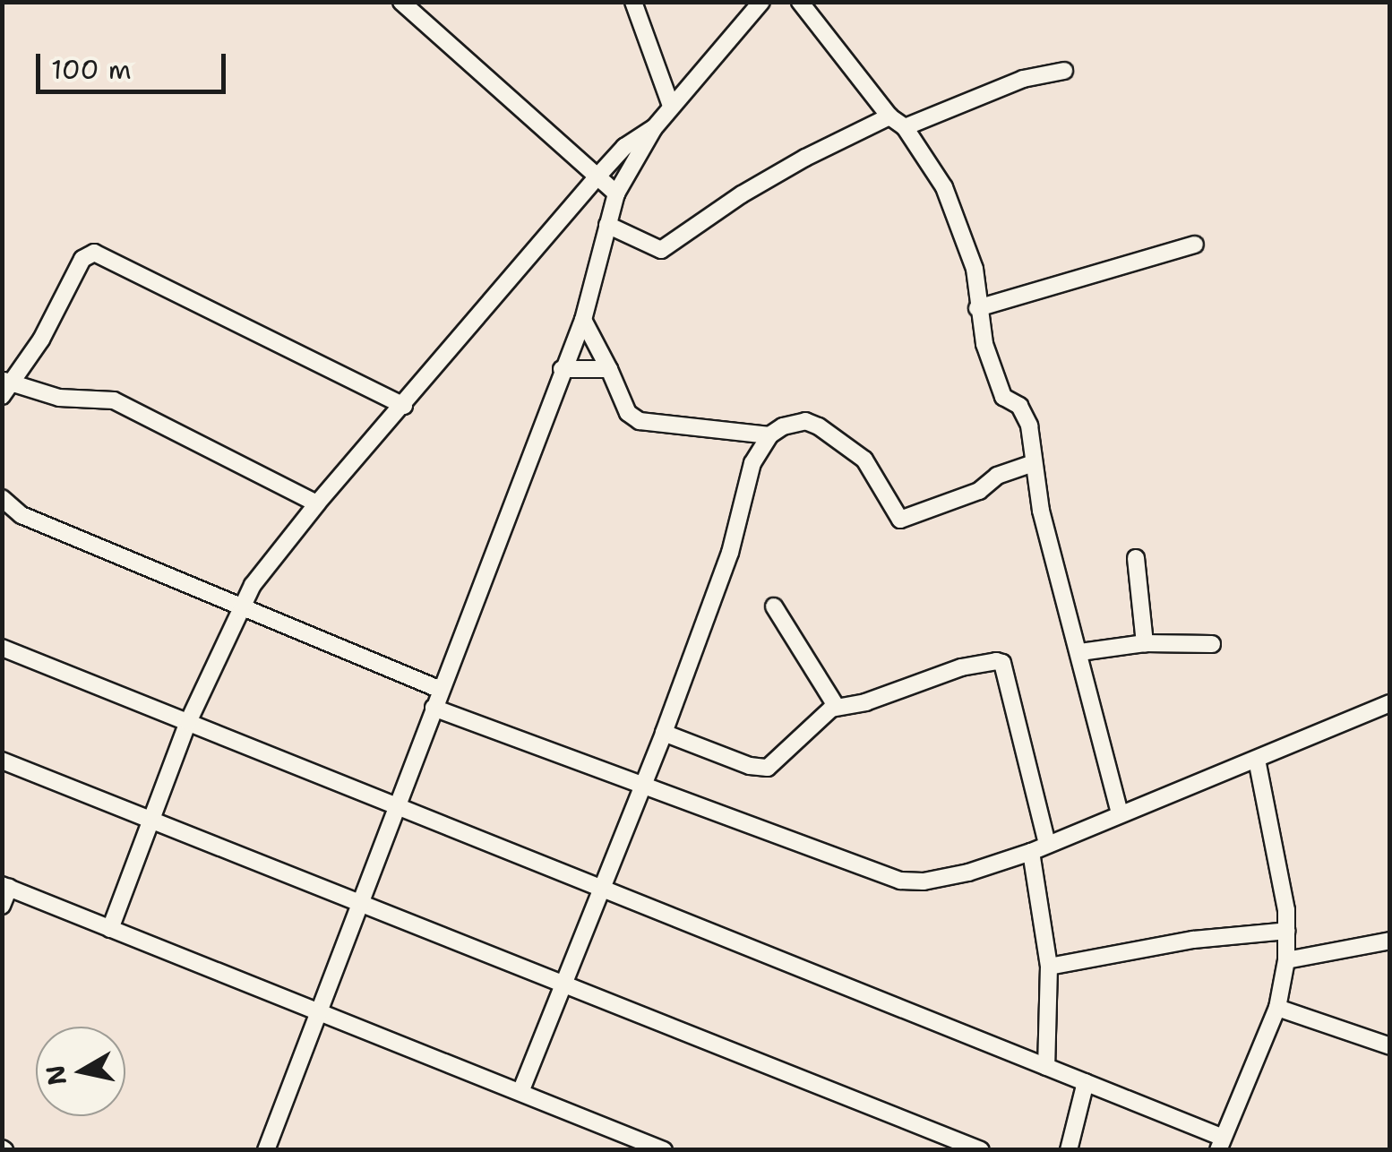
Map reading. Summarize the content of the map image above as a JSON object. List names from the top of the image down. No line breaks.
{"scale_bar":"100 m","north":"left"}
